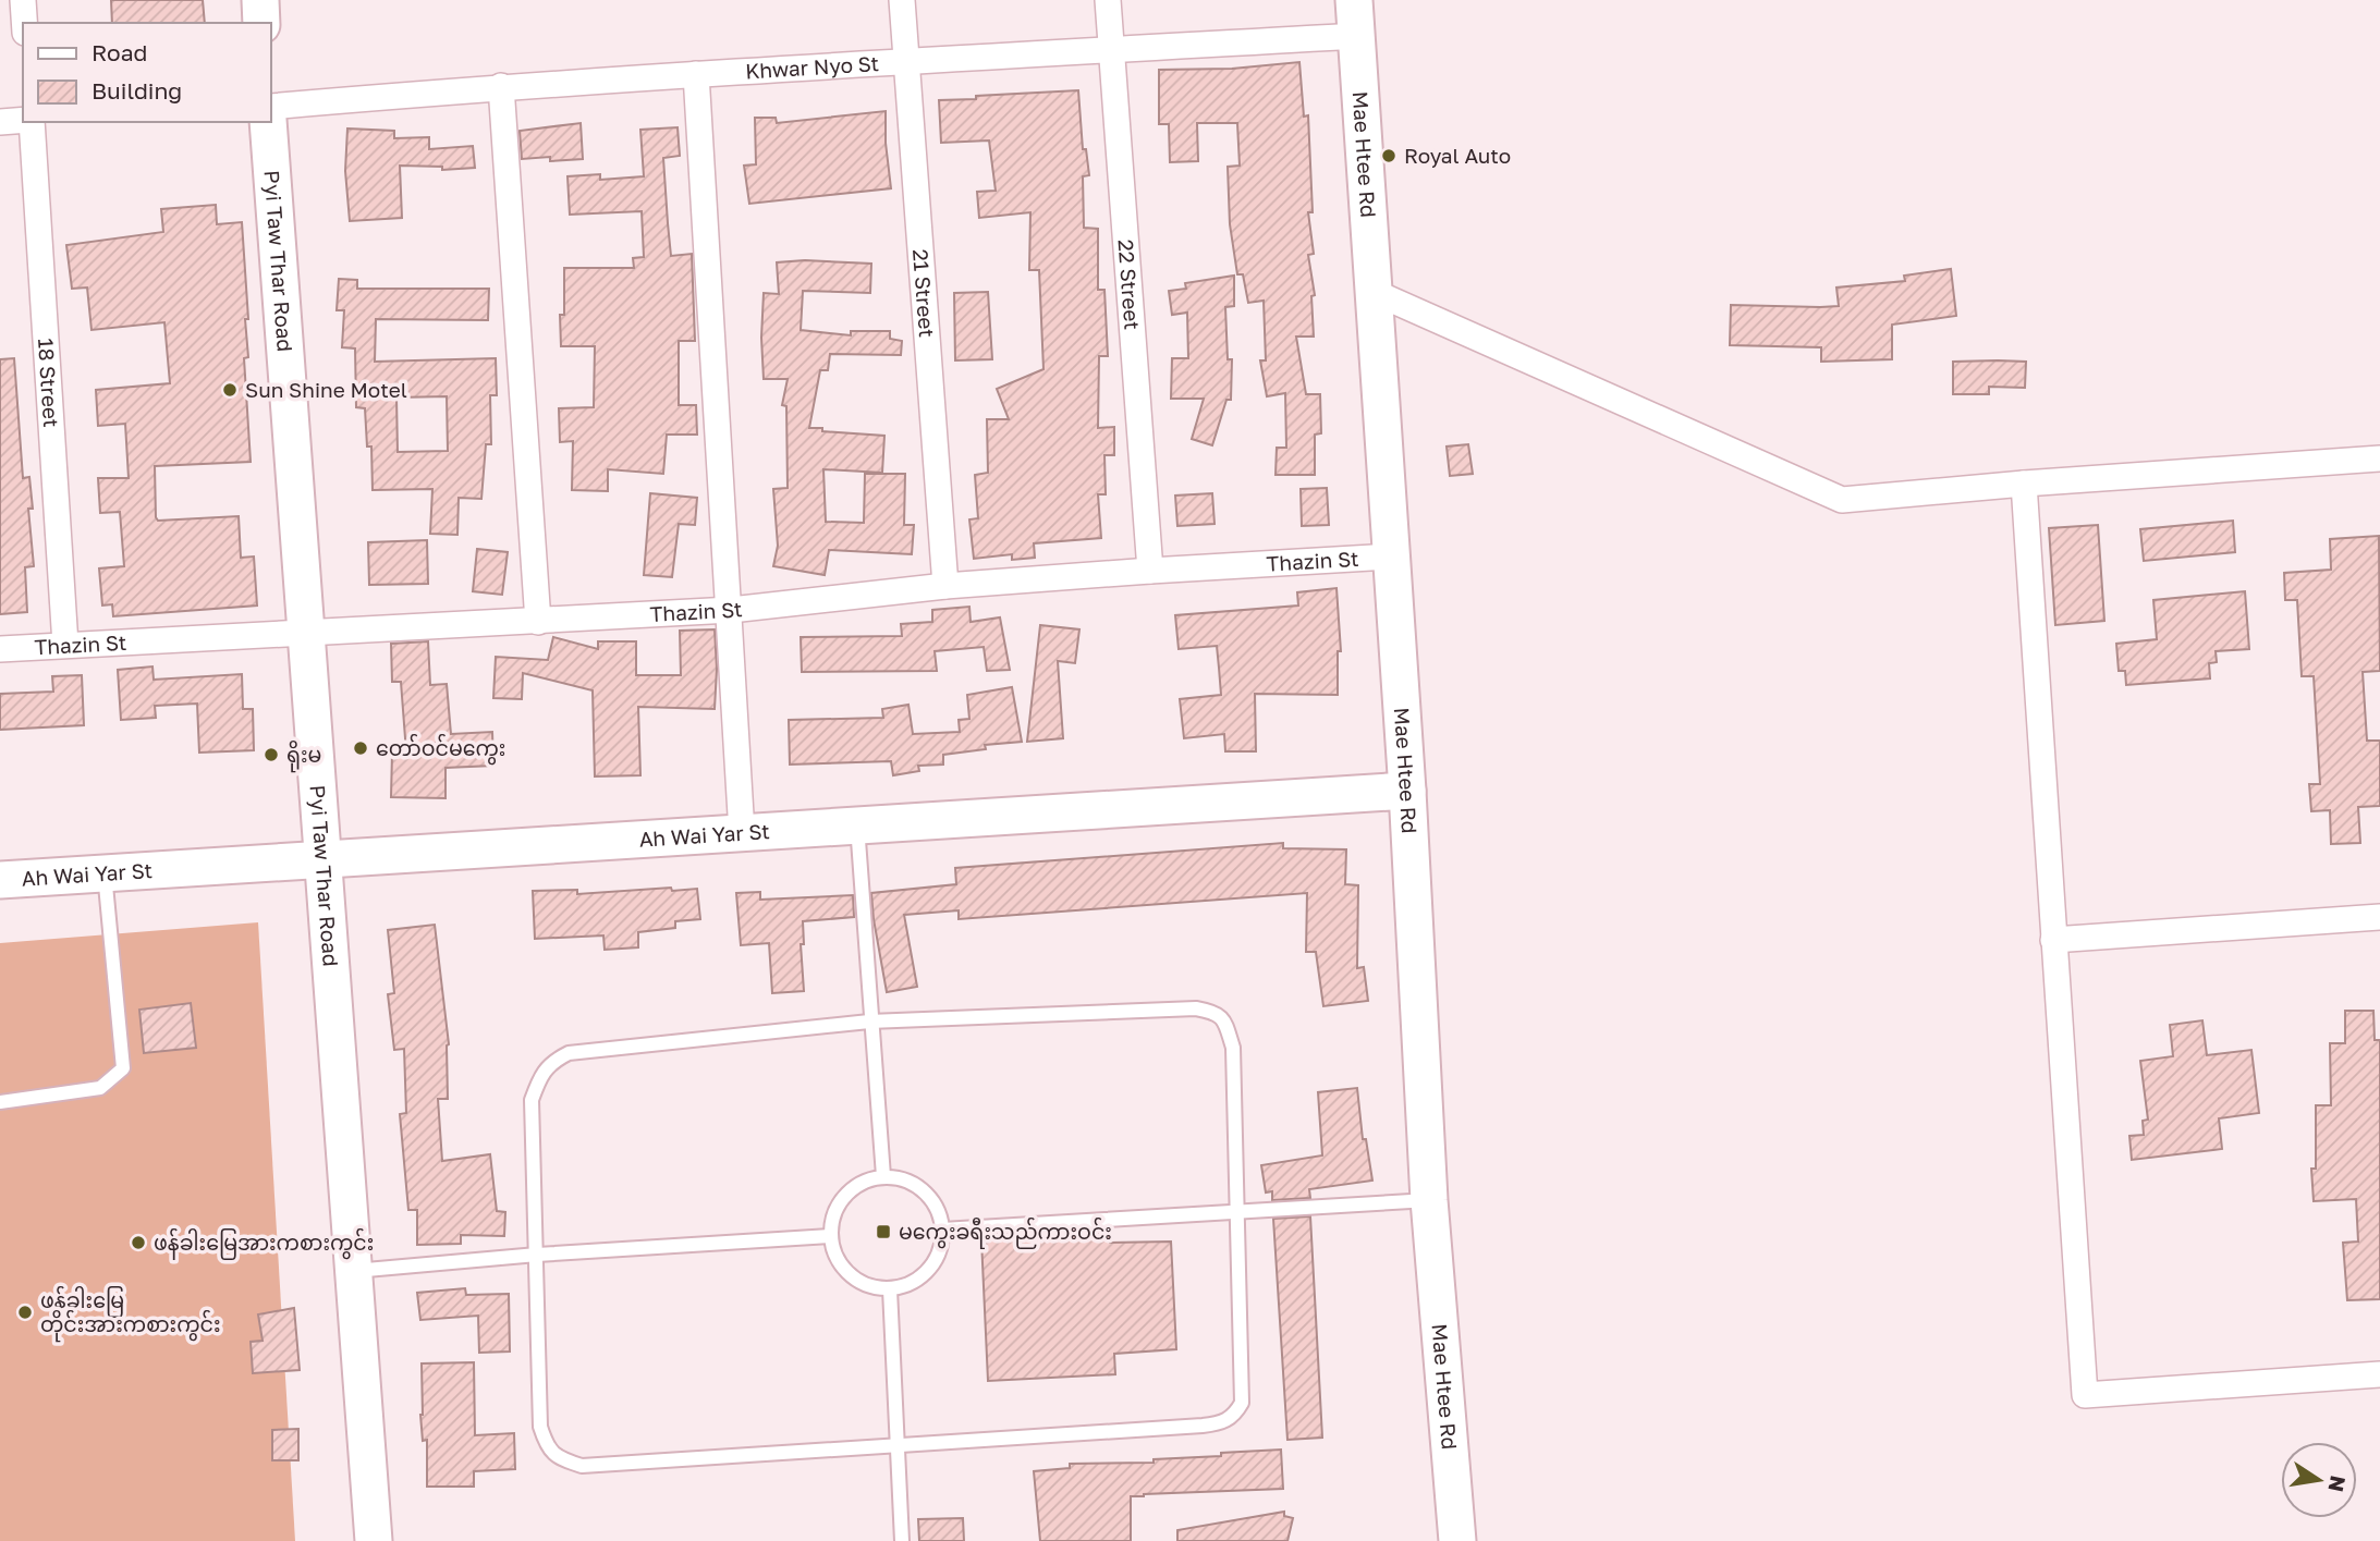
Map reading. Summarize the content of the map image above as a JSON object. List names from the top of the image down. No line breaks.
{"streets":{"street":["Khwar Nyo St","Mae Htee Rd","Pyi Taw Thar Road","22 Street","21 Street","18 Street","Thazin St","Ah Wai Yar St"]},"crossings":[["Khwar Nyo St","Mae Htee Rd"],["Khwar Nyo St","22 Street"],["Khwar Nyo St","21 Street"],["Mae Htee Rd","Thazin St"],["Mae Htee Rd","Ah Wai Yar St"],["Pyi Taw Thar Road","Thazin St"],["Pyi Taw Thar Road","Ah Wai Yar St"],["22 Street","Thazin St"],["21 Street","Thazin St"],["18 Street","Thazin St"]],"places":{"other":["Royal Auto","Sun Shine Motel","တော်ဝင်မကွေး","ရိုးမ","ဖန်ခါးမြေအားကစားကွင်း","ဖန်ခါးမြေ တိုင်းအားကစားကွင်း"],"transit":["မကွေးခရီးသည်ကားဝင်း"]},"legend":["Road","Building"],"north":"right"}
